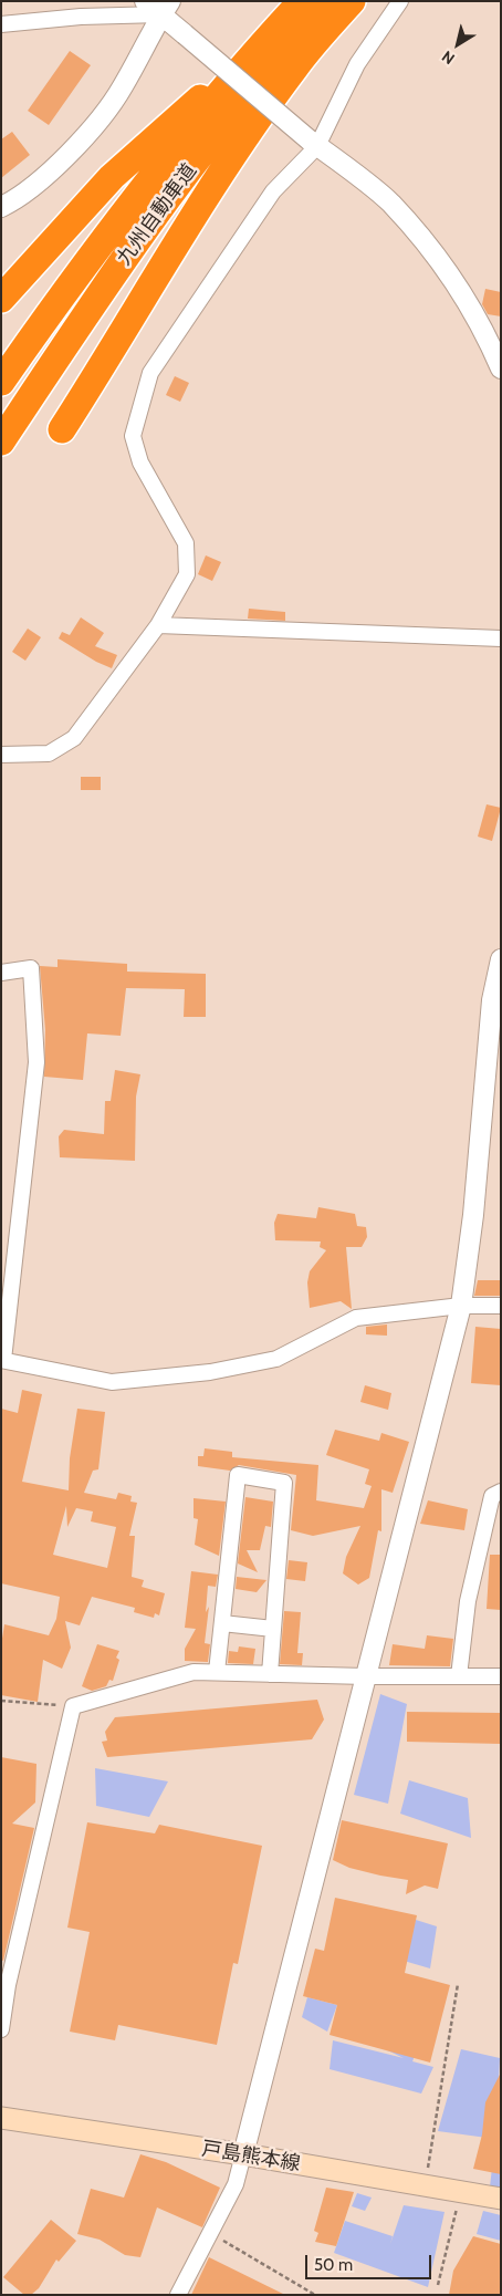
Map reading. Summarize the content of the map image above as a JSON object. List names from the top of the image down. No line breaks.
{"streets":{"highway":["九州自動車道"],"main road":["戸島熊本線"]},"scale_bar":"50 m","north":"bottom left"}
